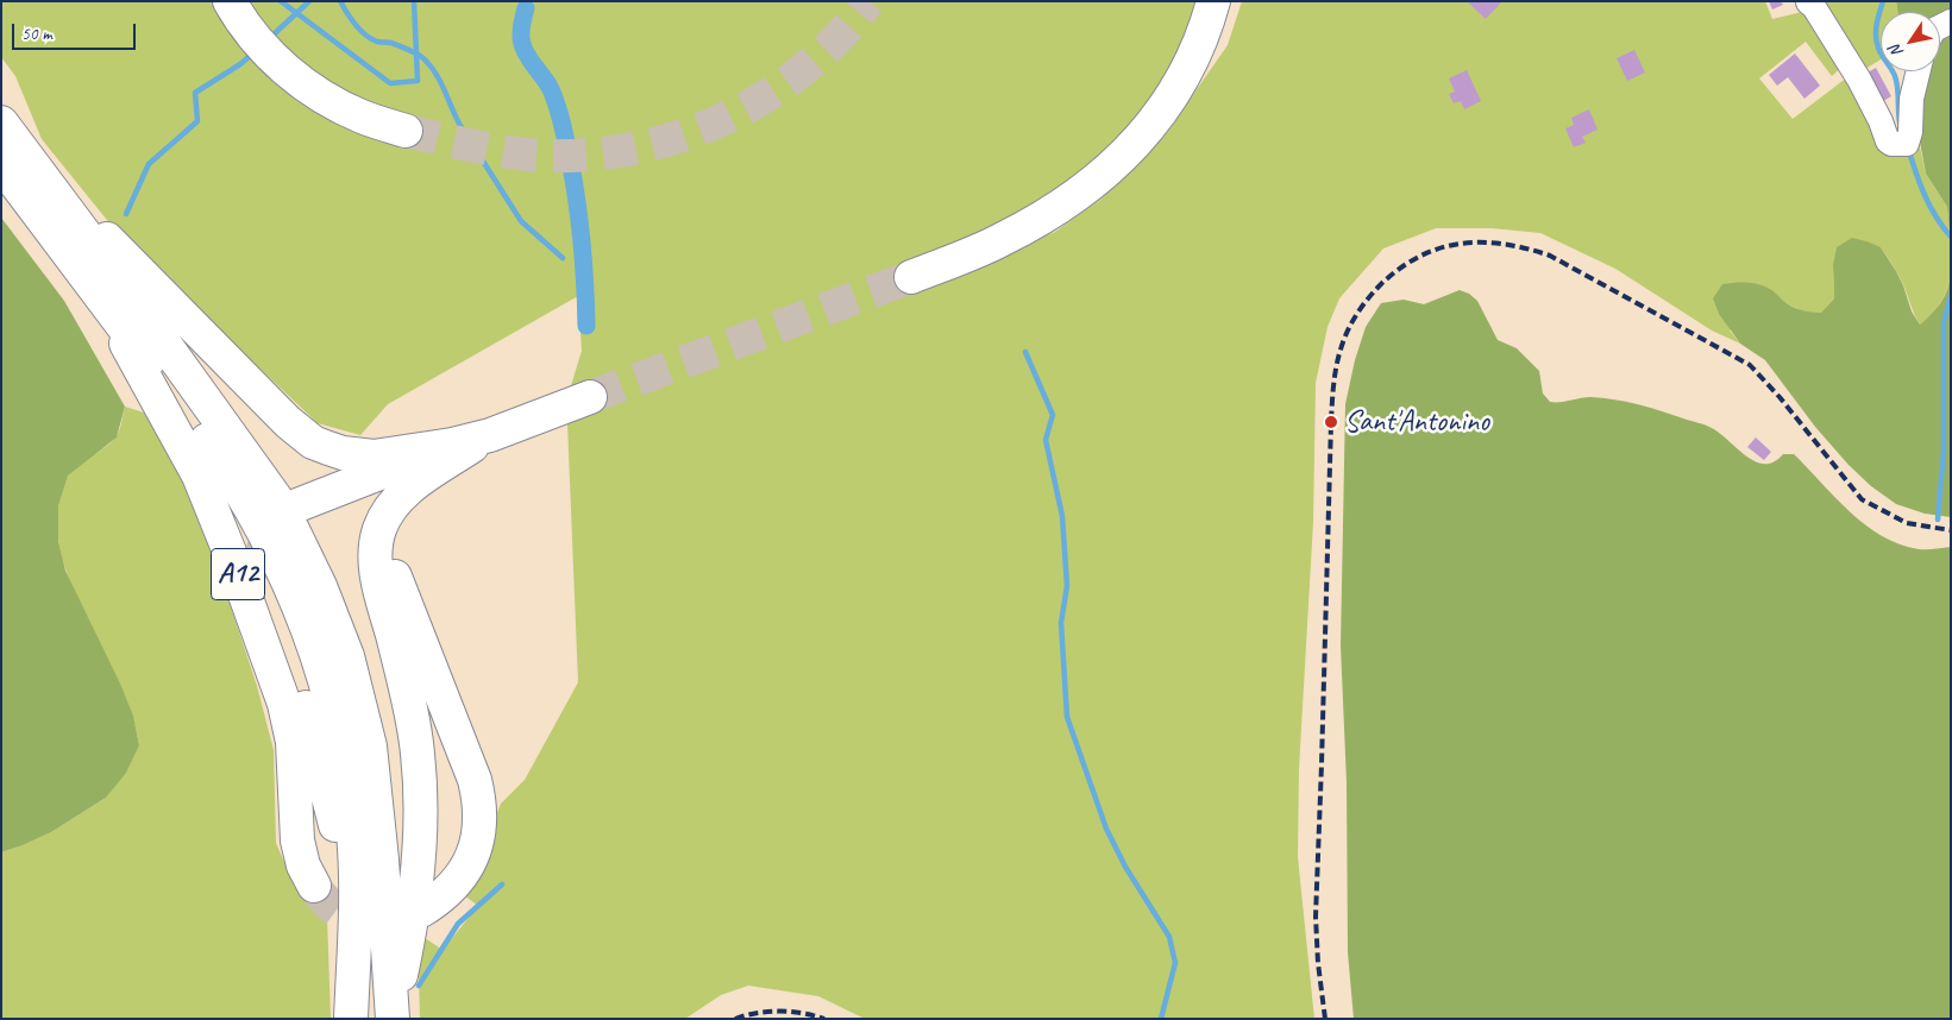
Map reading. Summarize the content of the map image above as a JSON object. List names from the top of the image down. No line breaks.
{"streets":{"highway":["A12"]},"places":["Sant'Antonino"],"scale_bar":"50 m","north":"bottom left"}
